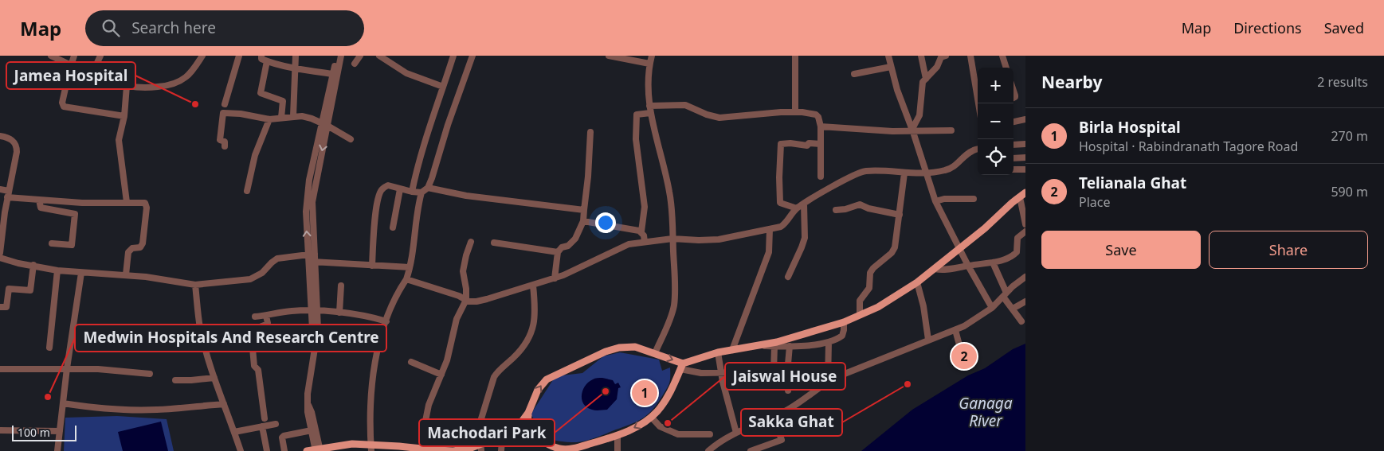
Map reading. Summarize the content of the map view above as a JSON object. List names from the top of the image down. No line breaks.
{"water":["Ganaga River"],"places":["Jamea Hospital","Sakka Ghat","Machodari Park","Medwin Hospitals And Research Centre","Jaiswal House"],"scale_bar":"100 m","page":{"header":"Map","search":"Search here","nav":["Map","Directions","Saved"],"heading":["Nearby","2 results"],"map_buttons":["+","−"],"list":[{"mark":"1","name":"Birla Hospital","note":"Hospital · Rabindranath Tagore Road","value":"270 m"},{"mark":"2","name":"Telianala Ghat","note":"Place","value":"590 m"}],"buttons":["Save","Share"],"pins":["2","1"],"scale":"100 m"}}
